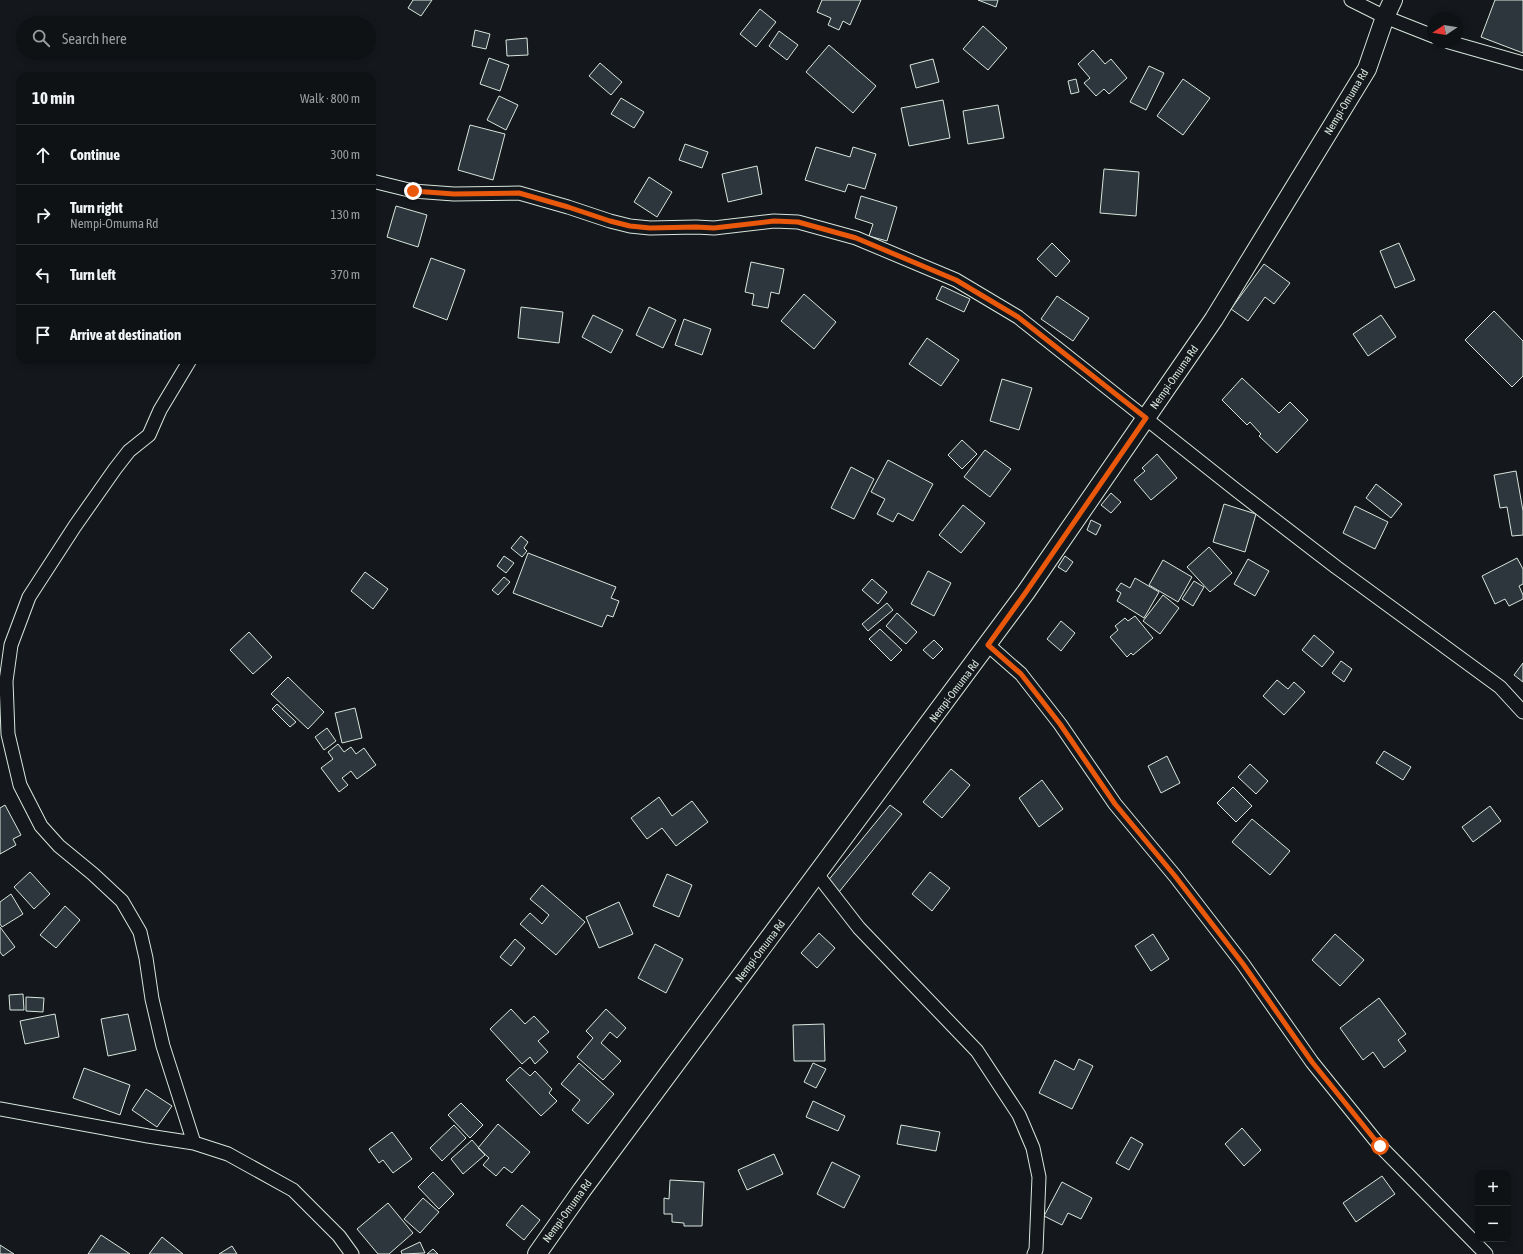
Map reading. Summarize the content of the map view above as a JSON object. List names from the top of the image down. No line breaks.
{"streets":{"street":["Nempi-Omuma Rd"]},"north":"left","page":{"search":"Search here","heading":["10 min","Walk · 800 m"],"list":[["Continue","300 m"],["Turn right","Nempi-Omuma Rd","130 m"],["Turn left","370 m"],"Arrive at destination"],"map_buttons":["+","−"]}}
